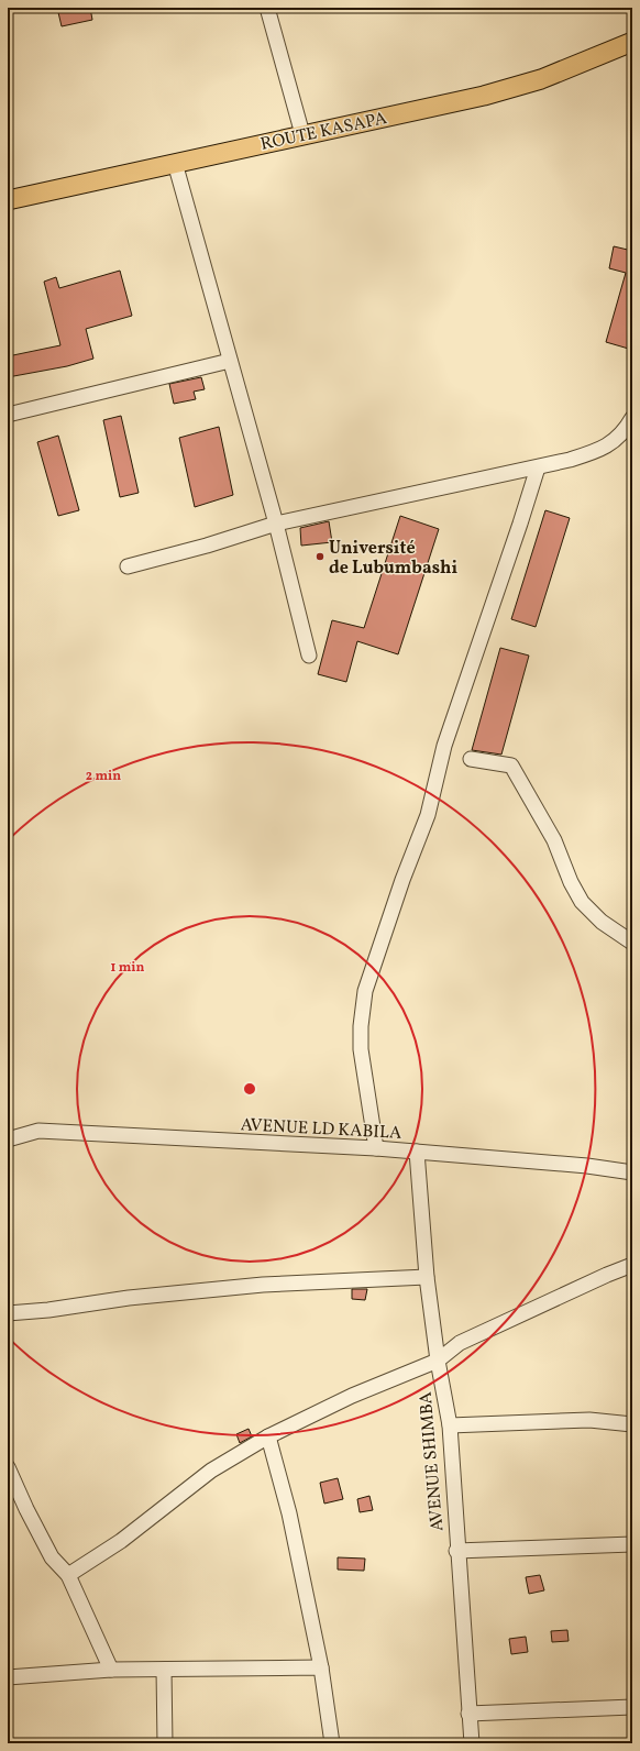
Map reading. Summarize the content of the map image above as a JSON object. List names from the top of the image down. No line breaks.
{"streets":{"main road":["ROUTE KASAPA"],"street":["AVENUE LD KABILA","AVENUE SHIMBA"]},"crossings":[["AVENUE LD KABILA","AVENUE SHIMBA"]],"places":["Université de Lubumbashi"],"rings":["2 min","1 min"]}
